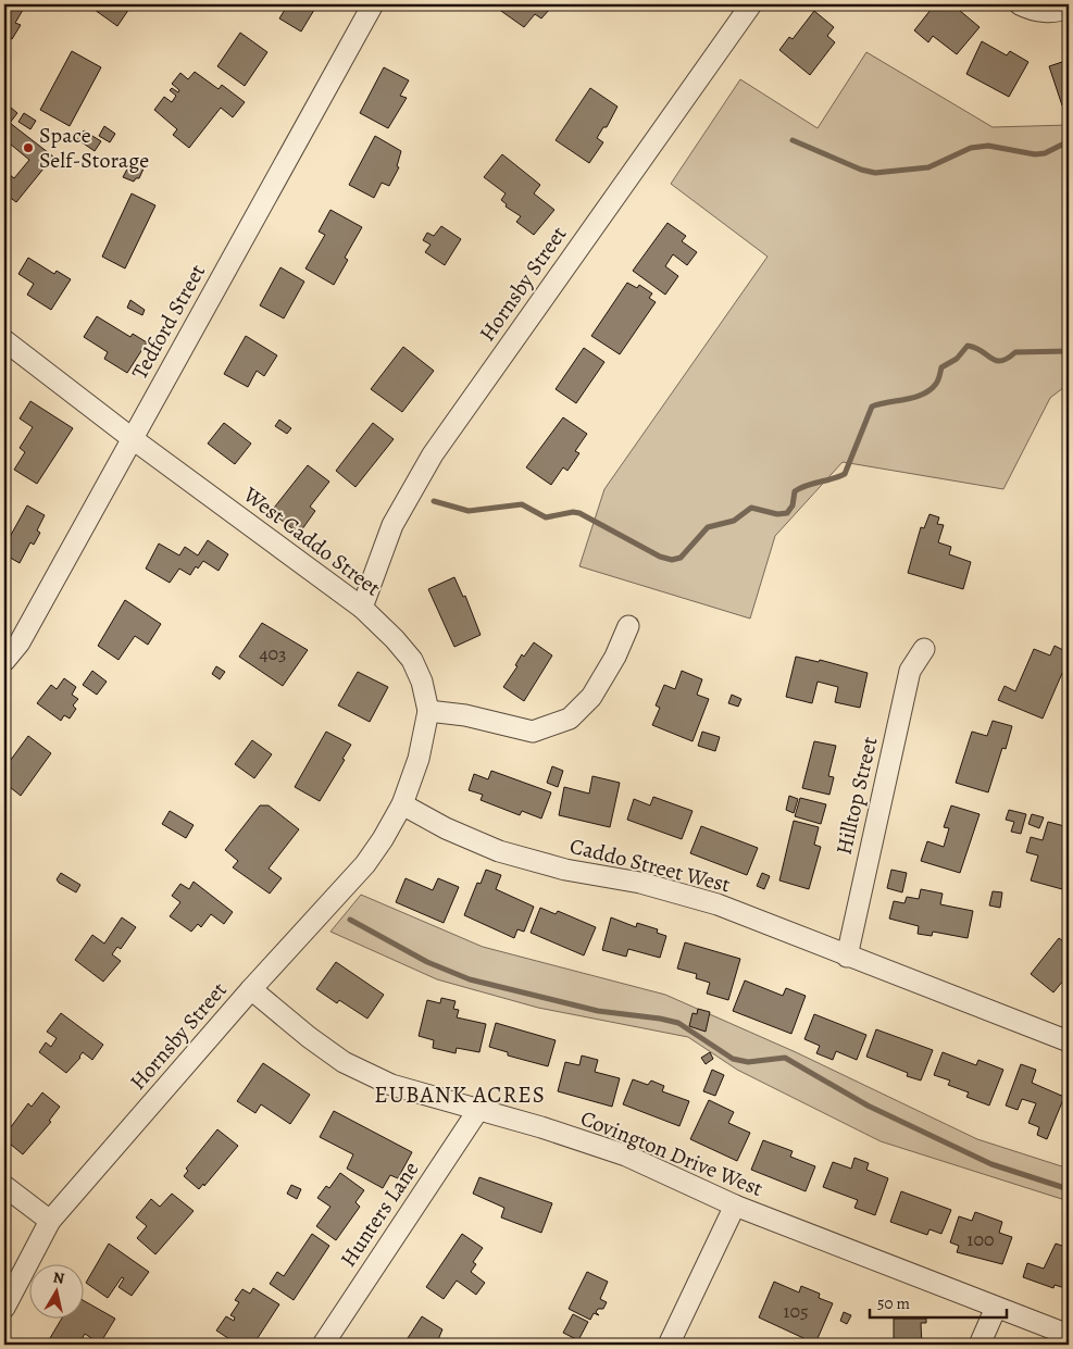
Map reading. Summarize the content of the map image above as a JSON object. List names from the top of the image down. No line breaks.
{"streets":{"street":["Hornsby Street","Tedford Street","West Caddo Street","Hilltop Street","Caddo Street West","Covington Drive West","Hunters Lane"]},"crossings":[["Hornsby Street","West Caddo Street"],["Hornsby Street","Caddo Street West"],["Hornsby Street","Covington Drive West"],["Tedford Street","West Caddo Street"],["Hilltop Street","Caddo Street West"],["Covington Drive West","Hunters Lane"]],"districts":["EUBANK ACRES"],"places":["Space Self-Storage"],"house_numbers":["403","100","105"],"scale_bar":"50 m","north":"top"}
